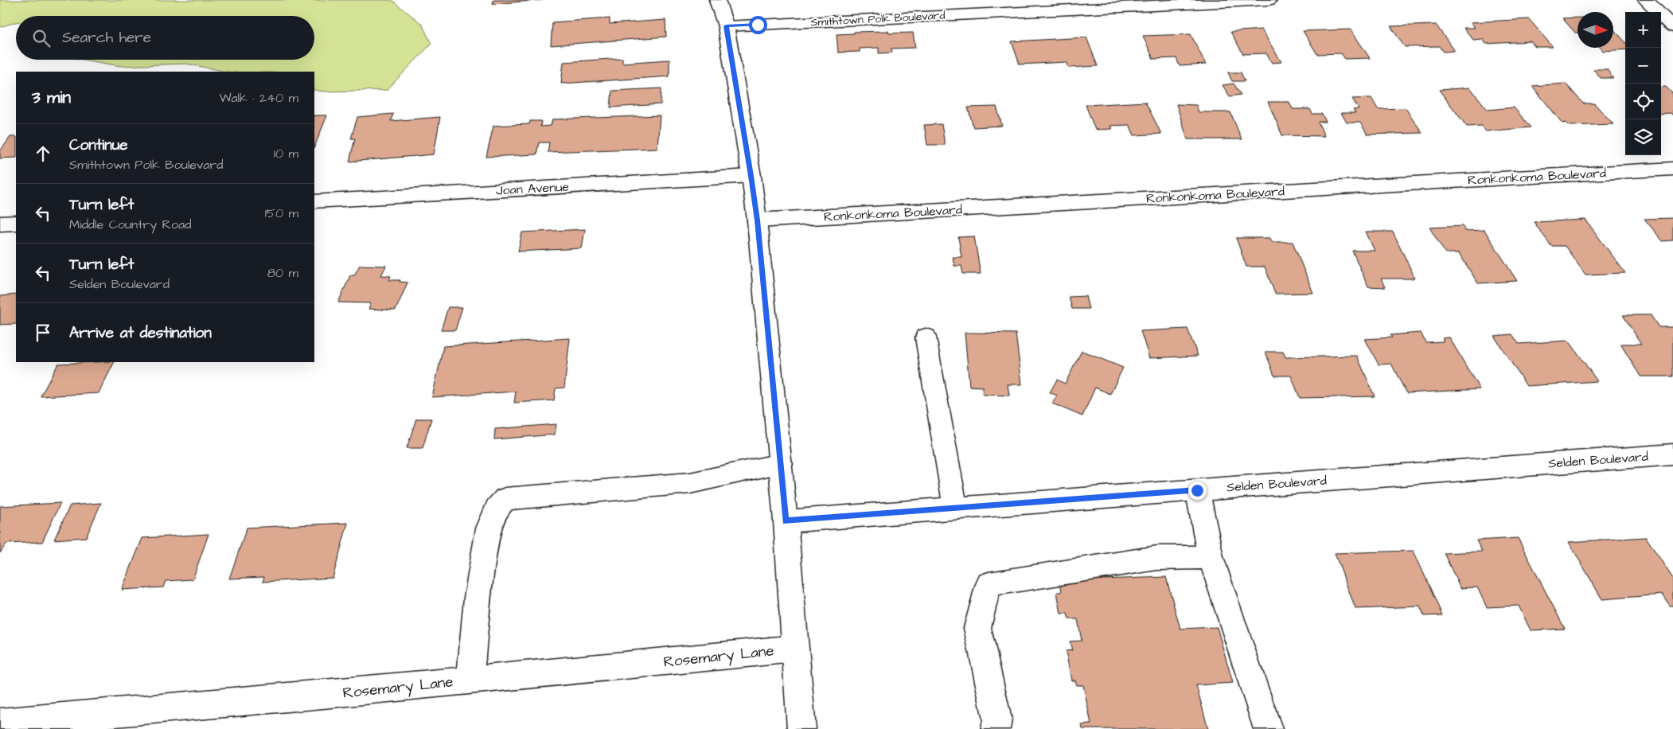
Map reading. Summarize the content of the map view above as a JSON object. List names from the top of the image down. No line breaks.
{"streets":{"street":["Smithtown Polk Boulevard","Ronkonkoma Boulevard","Joan Avenue","Selden Boulevard","Rosemary Lane"]},"north":"right","page":{"map_buttons":["+","−"],"search":"Search here","heading":["3 min","Walk · 240 m"],"list":[["Continue","Smithtown Polk Boulevard","10 m"],["Turn left","Middle Country Road","150 m"],["Turn left","Selden Boulevard","80 m"],"Arrive at destination"]}}
